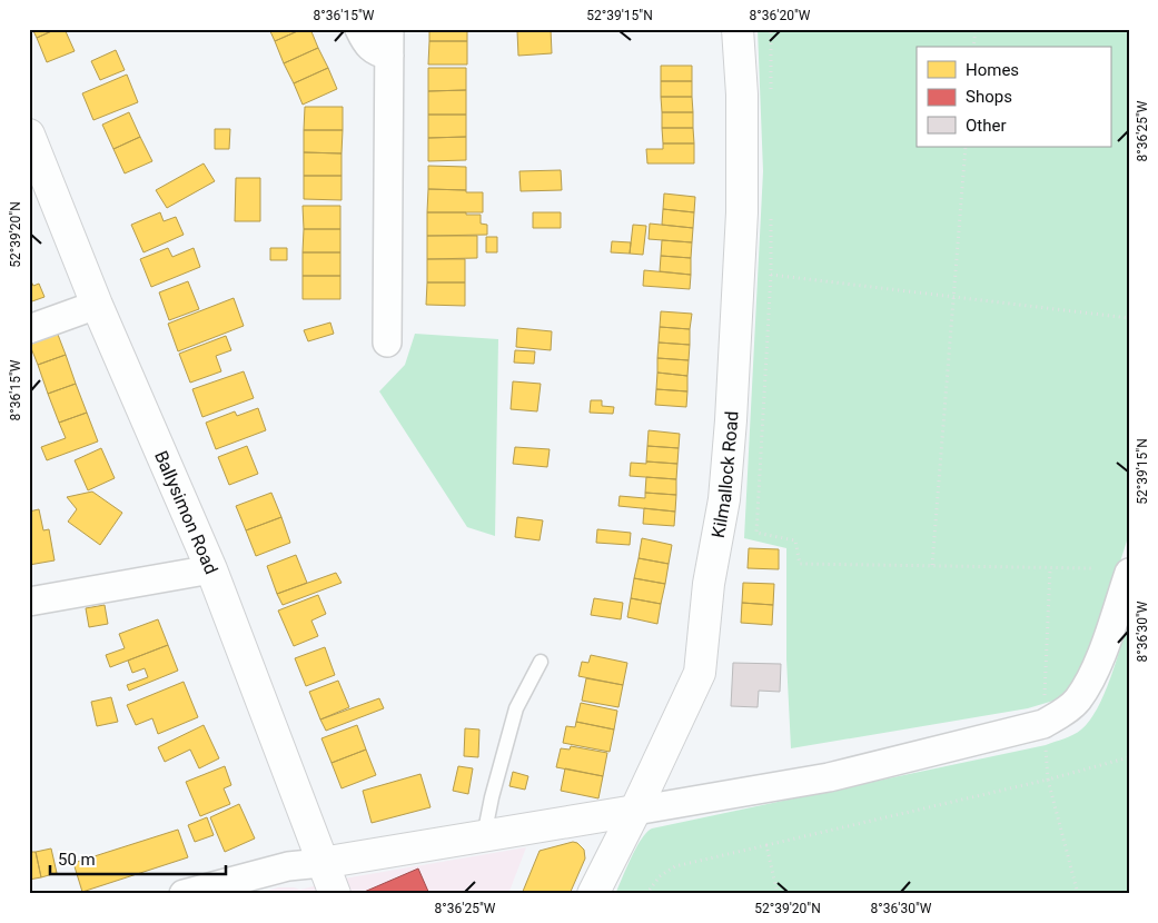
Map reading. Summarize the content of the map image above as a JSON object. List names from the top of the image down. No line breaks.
{"streets":{"street":["Kilmallock Road","Ballysimon Road"]},"legend":["Homes","Shops","Other"],"scale_bar":"50 m","coordinates":["8°36'15\"W","52°39'15\"N","8°36'20\"W","8°36'25\"W","52°39'20\"N","8°36'30\"W"]}
